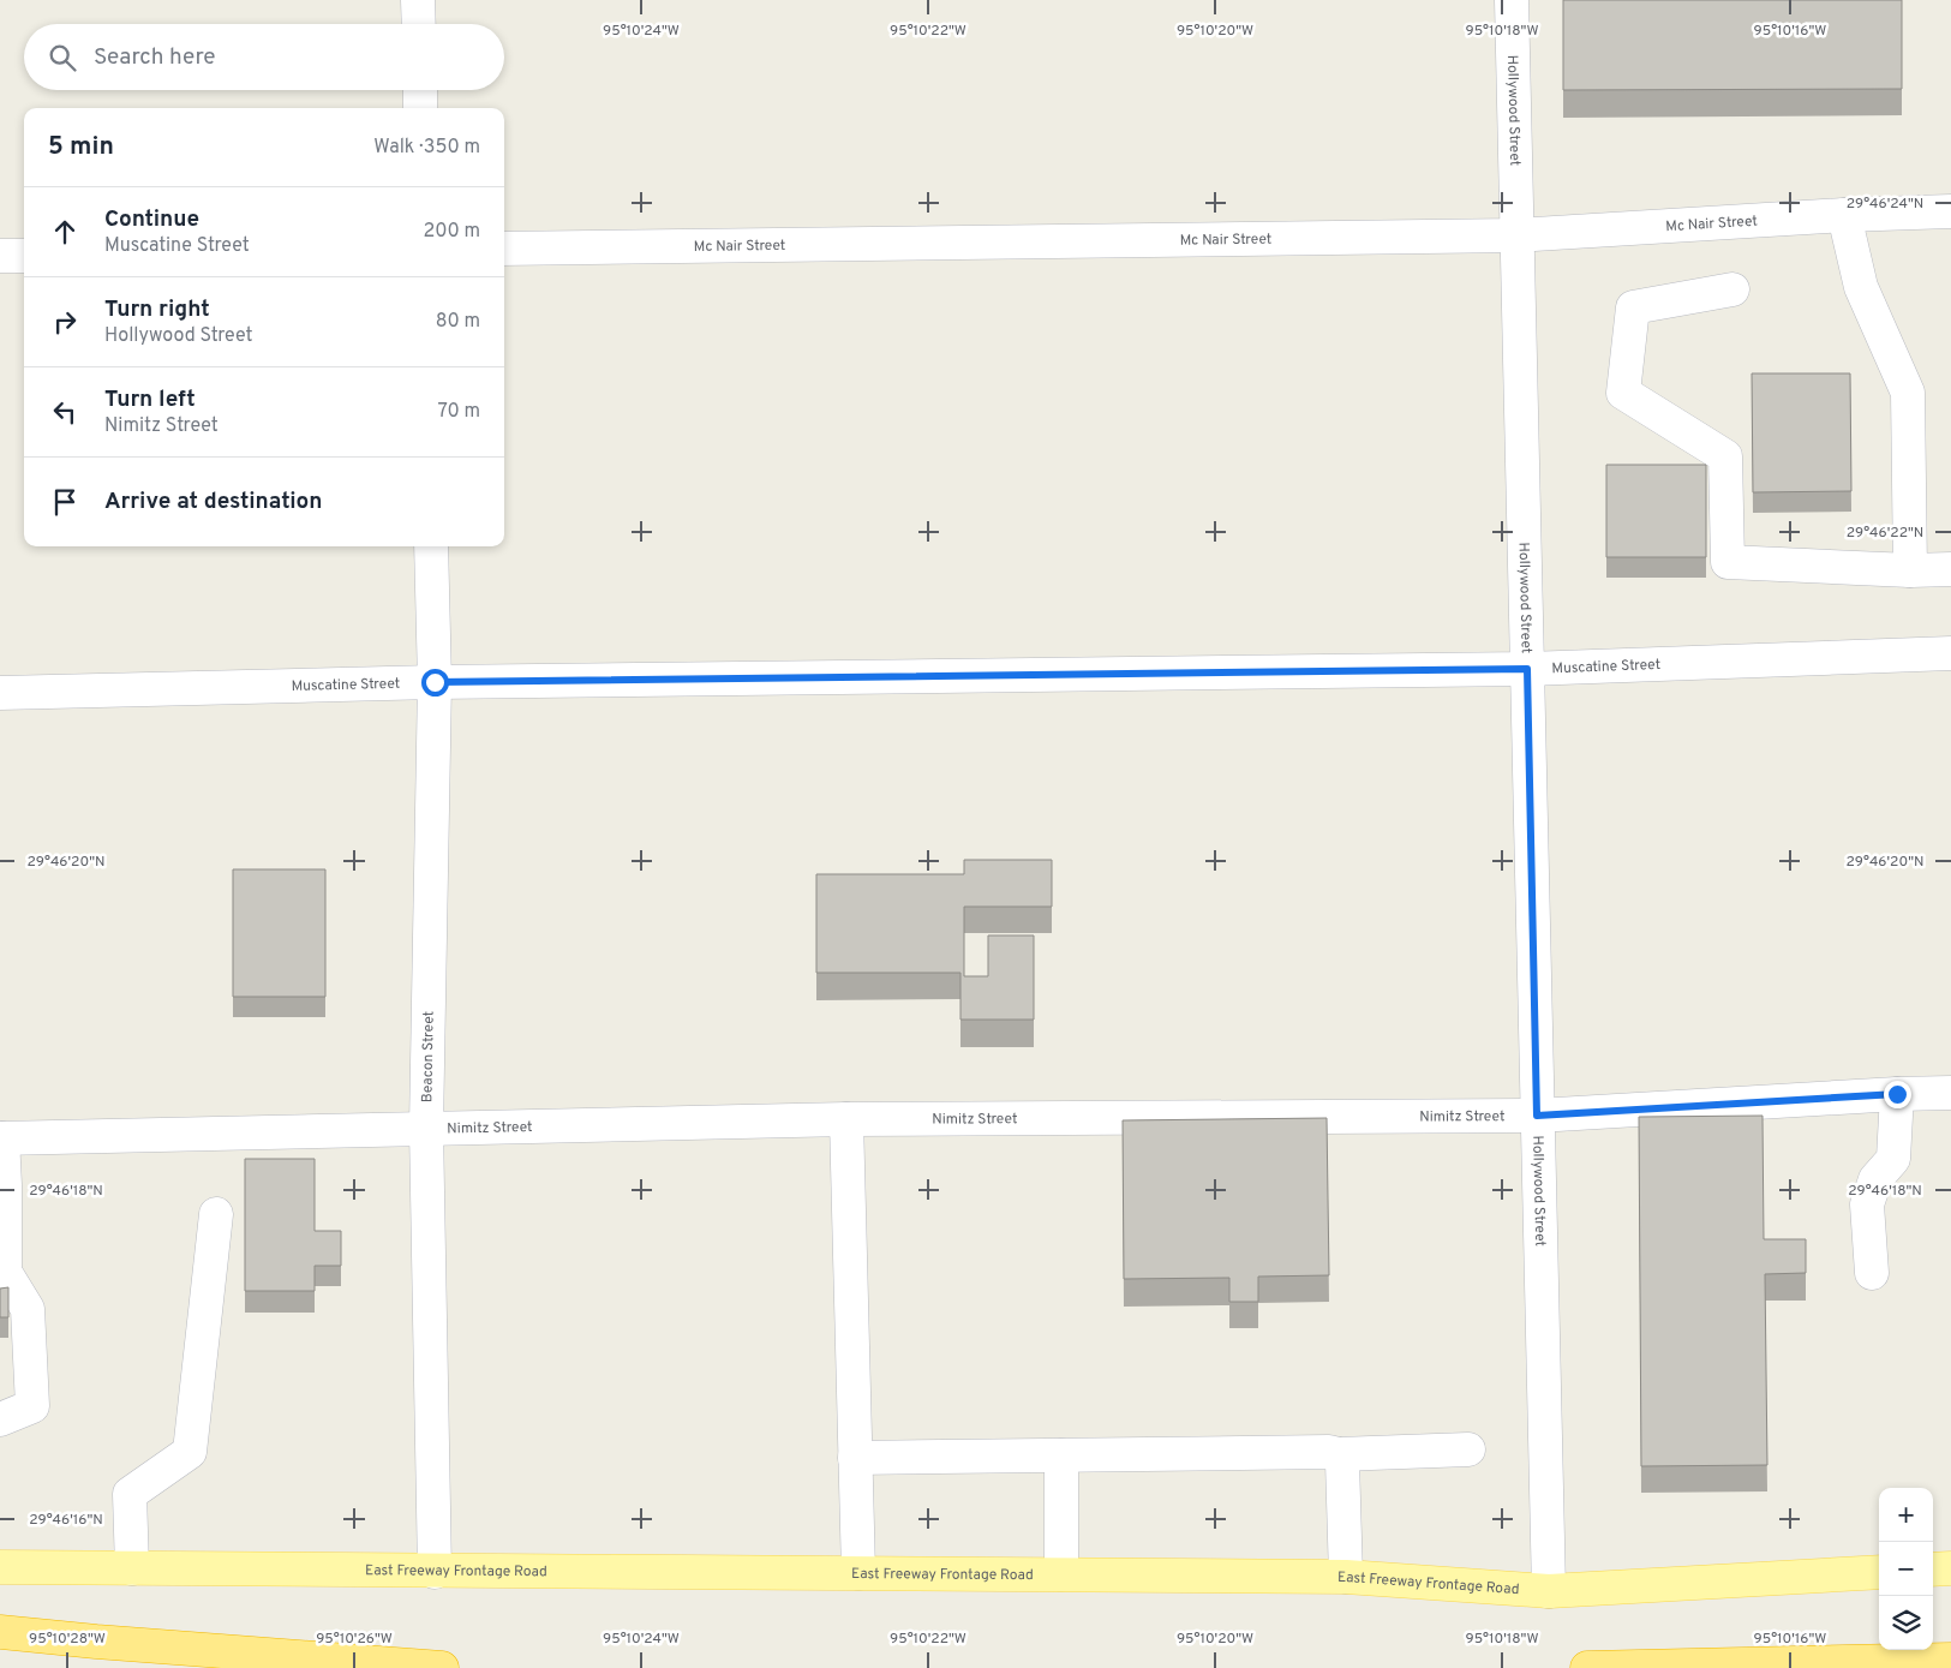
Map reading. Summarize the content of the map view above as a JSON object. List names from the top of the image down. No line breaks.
{"streets":{"main road":["East Freeway Frontage Road"],"street":["Hollywood Street","Mc Nair Street","Muscatine Street","Beacon Street","Nimitz Street"]},"crossings":[["Hollywood Street","Mc Nair Street"],["Hollywood Street","Muscatine Street"],["Hollywood Street","Nimitz Street"],["Hollywood Street","East Freeway Frontage Road"],["Muscatine Street","Beacon Street"],["Beacon Street","Nimitz Street"],["Beacon Street","East Freeway Frontage Road"]],"page":{"search":"Search here","heading":["5 min","Walk · 350 m"],"list":[["Continue","Muscatine Street","200 m"],["Turn right","Hollywood Street","80 m"],["Turn left","Nimitz Street","70 m"],"Arrive at destination"],"map_buttons":["+","−"]},"coordinates":["95°10'24\"W","95°10'22\"W","95°10'20\"W","95°10'18\"W","95°10'16\"W","29°46'24\"N","29°46'22\"N","29°46'20\"N","29°46'18\"N","29°46'16\"N","95°10'28\"W","95°10'26\"W"]}
